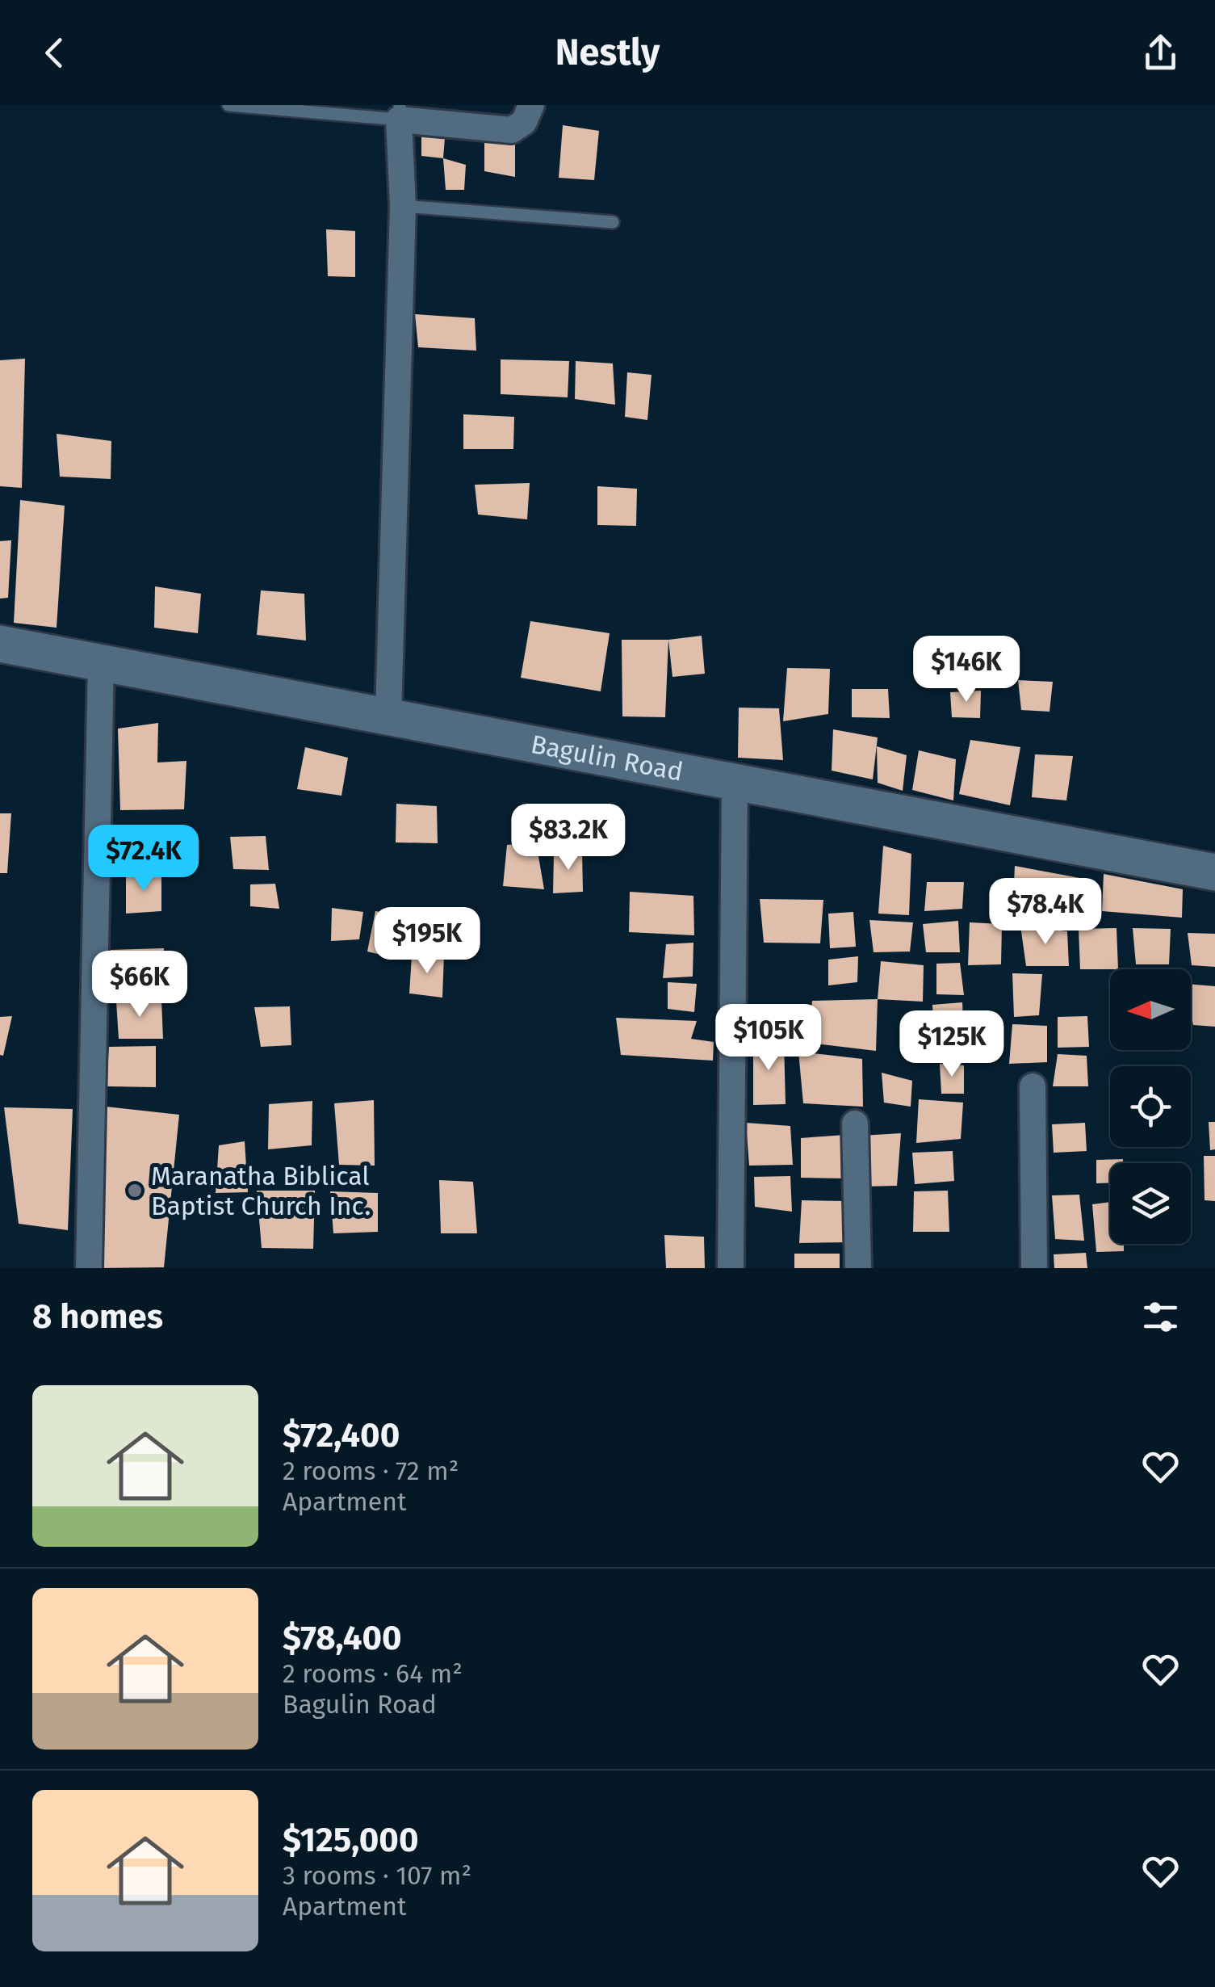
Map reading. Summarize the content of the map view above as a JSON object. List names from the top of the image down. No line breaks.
{"streets":{"main road":["Bagulin Road"]},"places":["Maranatha Biblical Baptist Church Inc."],"north":"left","page":{"header":"Nestly","price":["$146K","$83.2K","$72.4K","$78.4K","$195K","$66K","$105K","$125K"],"heading":"8 homes","list":[{"name":"$72,400","note":"2 rooms · 72 m² · Apartment"},{"name":"$78,400","note":"2 rooms · 64 m² · Bagulin Road"},{"name":"$125,000","note":"3 rooms · 107 m² · Apartment"}]}}
